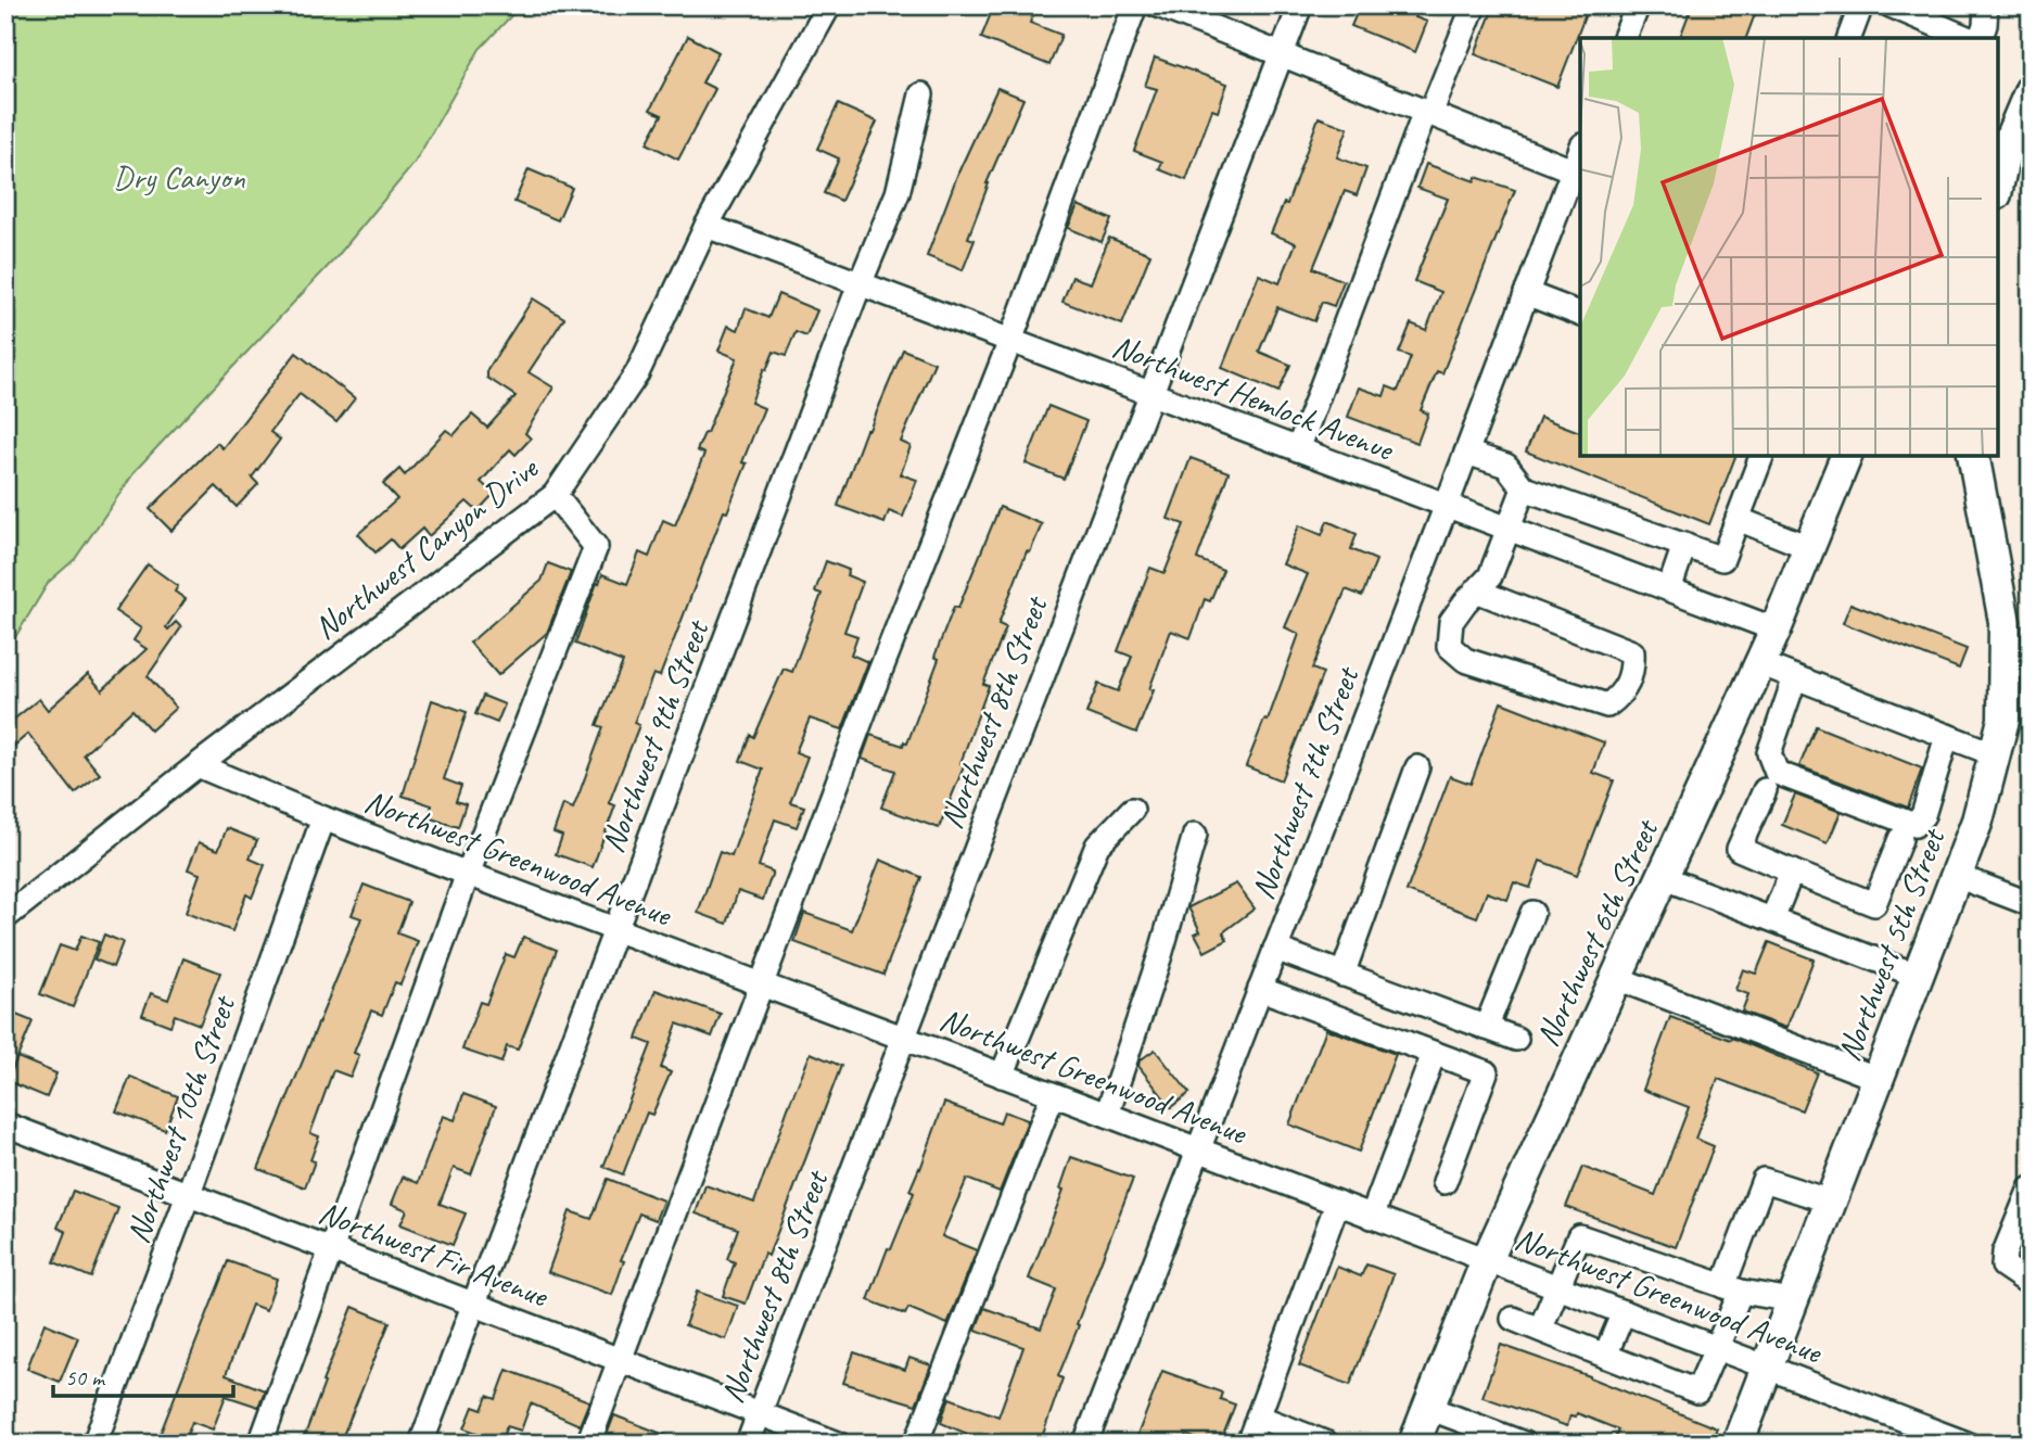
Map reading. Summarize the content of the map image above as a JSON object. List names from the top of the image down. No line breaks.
{"streets":{"main road":["Northwest 6th Street","Northwest 5th Street"],"street":["Northwest Hemlock Avenue","Northwest Canyon Drive","Northwest 8th Street","Northwest 9th Street","Northwest 7th Street","Northwest Greenwood Avenue","Northwest 10th Street","Northwest Fir Avenue"]},"crossings":[["Northwest Hemlock Avenue","Northwest Canyon Drive"],["Northwest Hemlock Avenue","Northwest 8th Street"],["Northwest Hemlock Avenue","Northwest 9th Street"],["Northwest Hemlock Avenue","Northwest 7th Street"],["Northwest Hemlock Avenue","Northwest 6th Street"],["Northwest Canyon Drive","Northwest Greenwood Avenue"],["Northwest 8th Street","Northwest Greenwood Avenue"],["Northwest 8th Street","Northwest Fir Avenue"],["Northwest 9th Street","Northwest Greenwood Avenue"],["Northwest 9th Street","Northwest Fir Avenue"],["Northwest 7th Street","Northwest Greenwood Avenue"],["Northwest Greenwood Avenue","Northwest 6th Street"],["Northwest Greenwood Avenue","Northwest 5th Street"],["Northwest Greenwood Avenue","Northwest 10th Street"],["Northwest 10th Street","Northwest Fir Avenue"]],"parks":["Dry Canyon"],"scale_bar":"50 m"}
